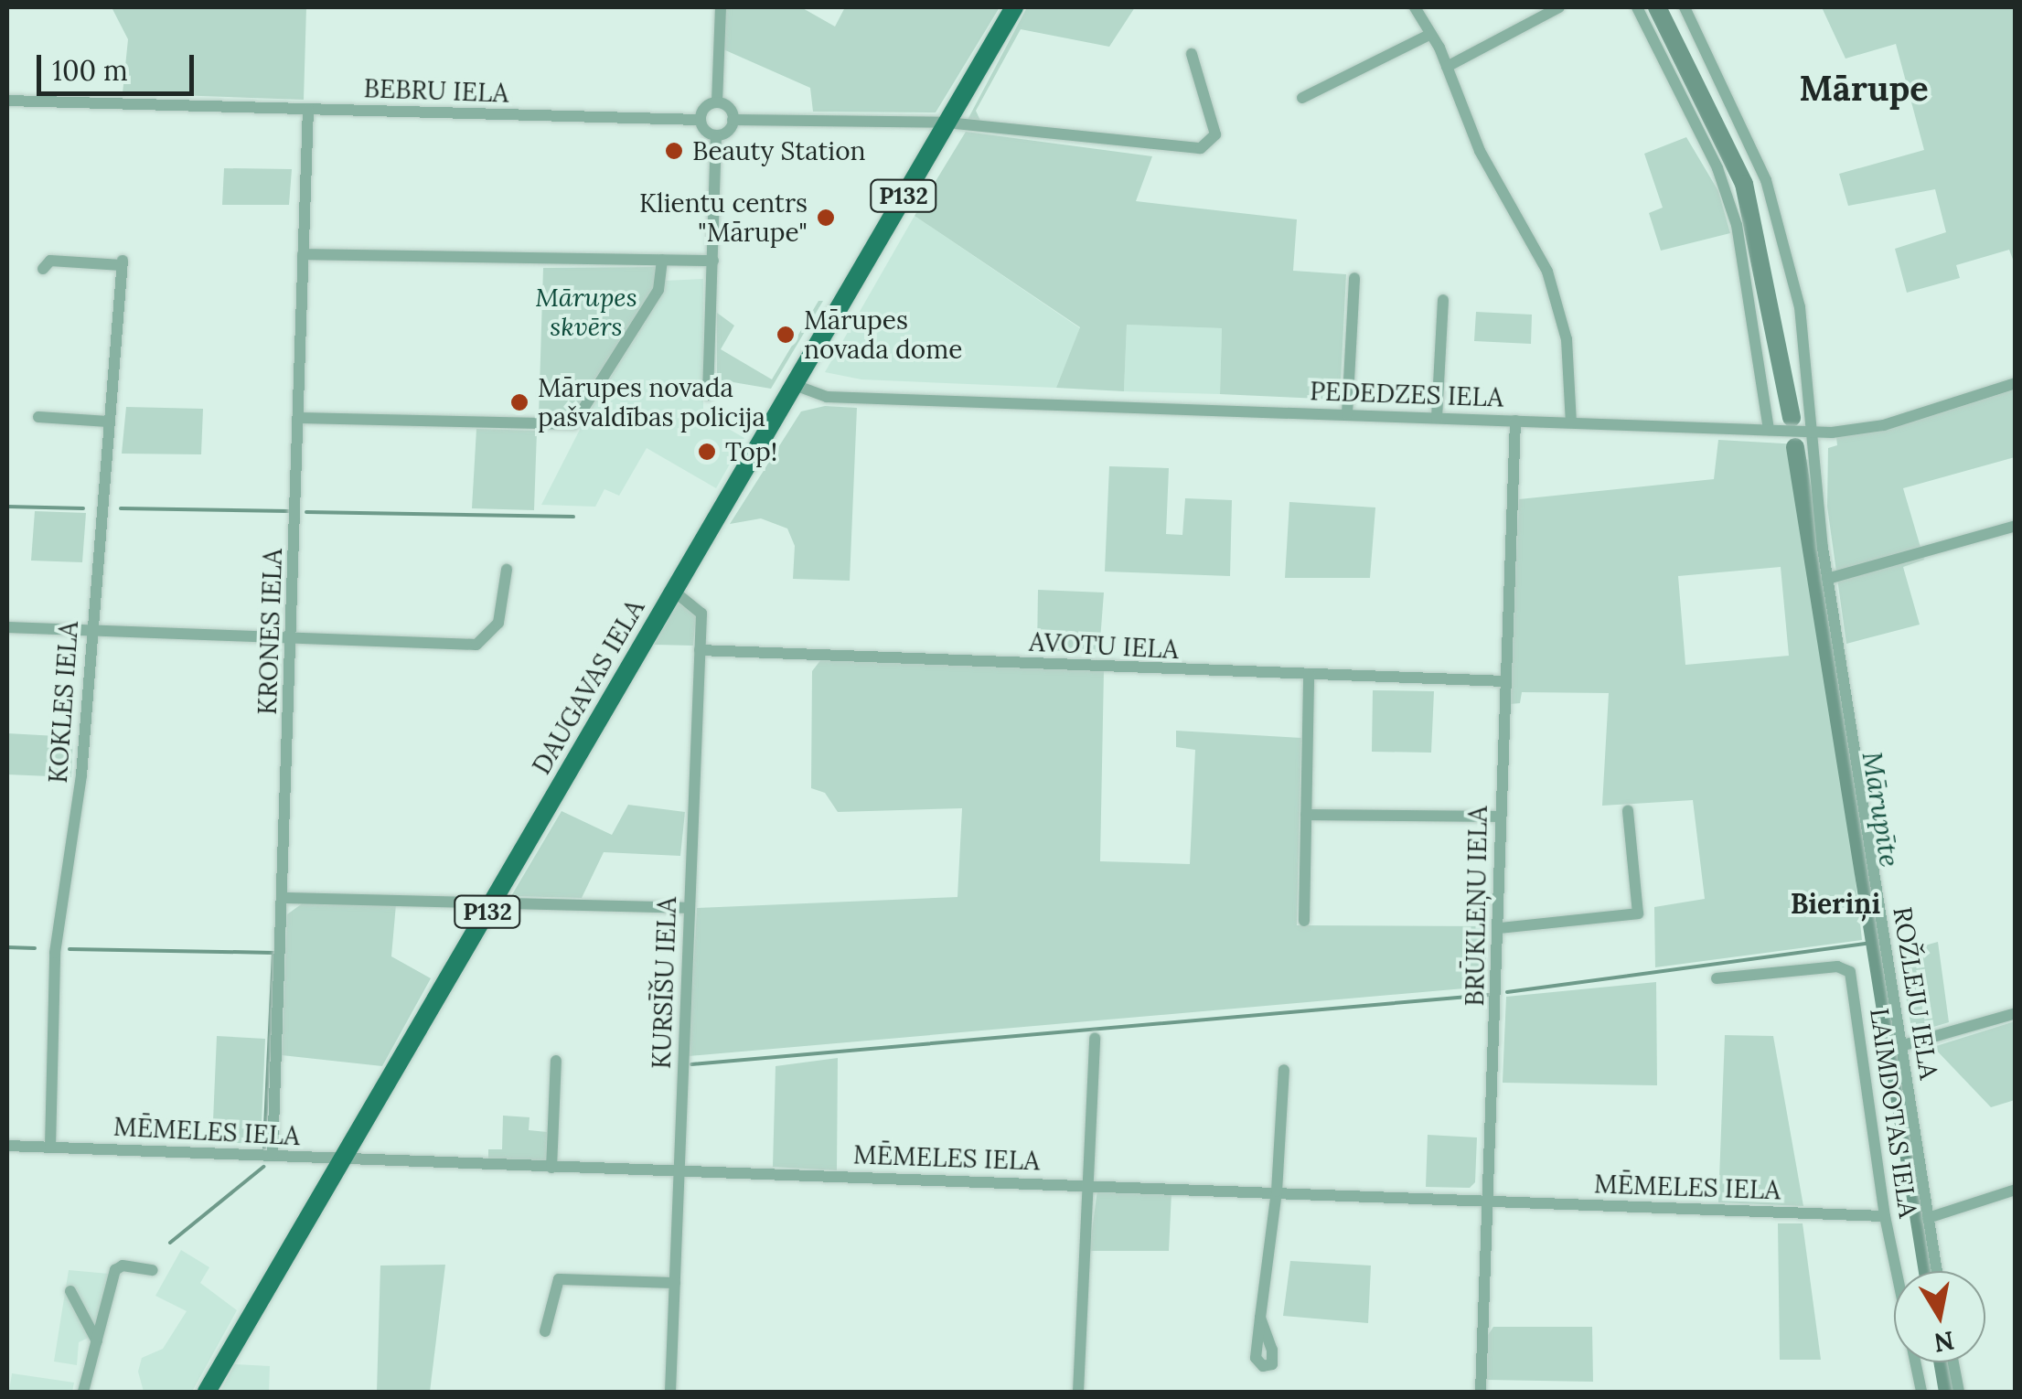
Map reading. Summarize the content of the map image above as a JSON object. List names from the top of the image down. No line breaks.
{"streets":{"main road":["P132","DAUGAVAS IELA"],"street":["BEBRU IELA","PEDEDZES IELA","KRONES IELA","AVOTU IELA","KOKLES IELA","BRŪKLEŅU IELA","KURSĪŠU IELA","ROŽLEJU IELA","LAIMDOTAS IELA","MĒMELES IELA"]},"crossings":[["BEBRU IELA","KRONES IELA"],["PEDEDZES IELA","DAUGAVAS IELA"],["PEDEDZES IELA","BRŪKLEŅU IELA"],["PEDEDZES IELA","ROŽLEJU IELA"],["KRONES IELA","MĒMELES IELA"],["AVOTU IELA","BRŪKLEŅU IELA"],["AVOTU IELA","KURSĪŠU IELA"],["DAUGAVAS IELA","KURSĪŠU IELA"],["DAUGAVAS IELA","MĒMELES IELA"],["KOKLES IELA","MĒMELES IELA"],["BRŪKLEŅU IELA","MĒMELES IELA"],["KURSĪŠU IELA","MĒMELES IELA"],["LAIMDOTAS IELA","MĒMELES IELA"]],"districts":["Mārupe","Bieriņi"],"water":["Mārupīte"],"parks":["Mārupes skvērs"],"places":["Beauty Station","Klientu centrs \"Mārupe\"","Mārupes novada dome","Mārupes novada pašvaldības policija","Top!"],"scale_bar":"100 m","north":"bottom"}
